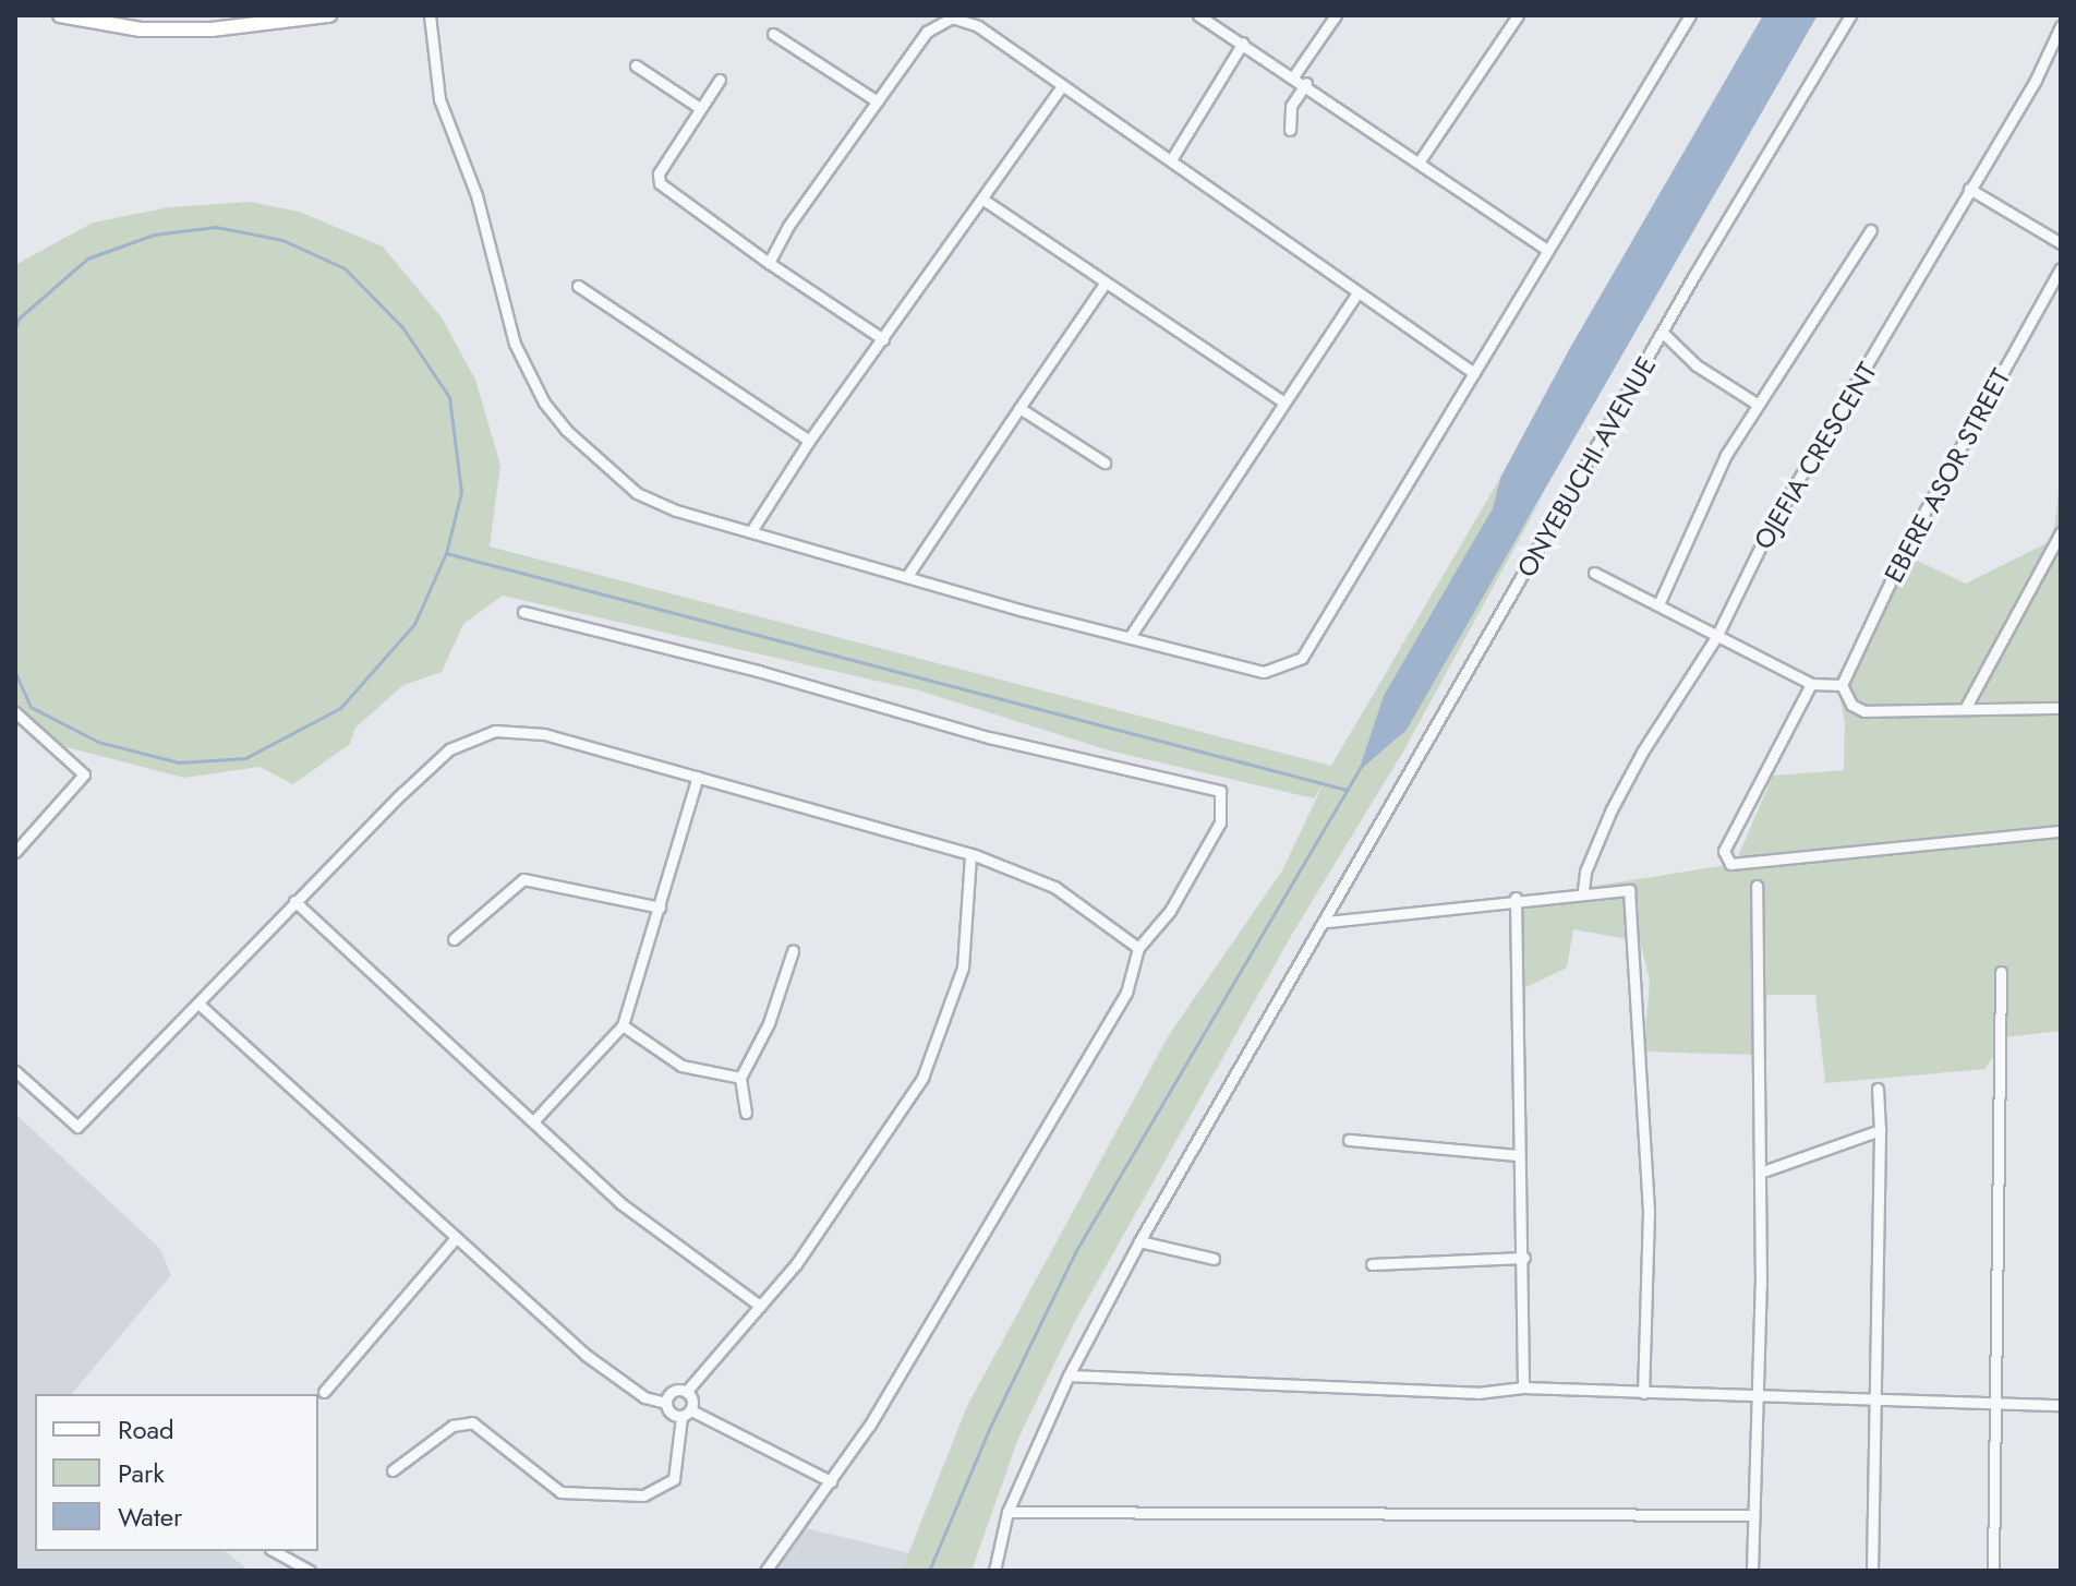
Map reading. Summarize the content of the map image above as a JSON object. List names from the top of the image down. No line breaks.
{"streets":{"street":["OJEFIA CRESCENT","ONYEBUCHI AVENUE","EBERE ASOR STREET"]},"legend":["Road","Park","Water"]}
